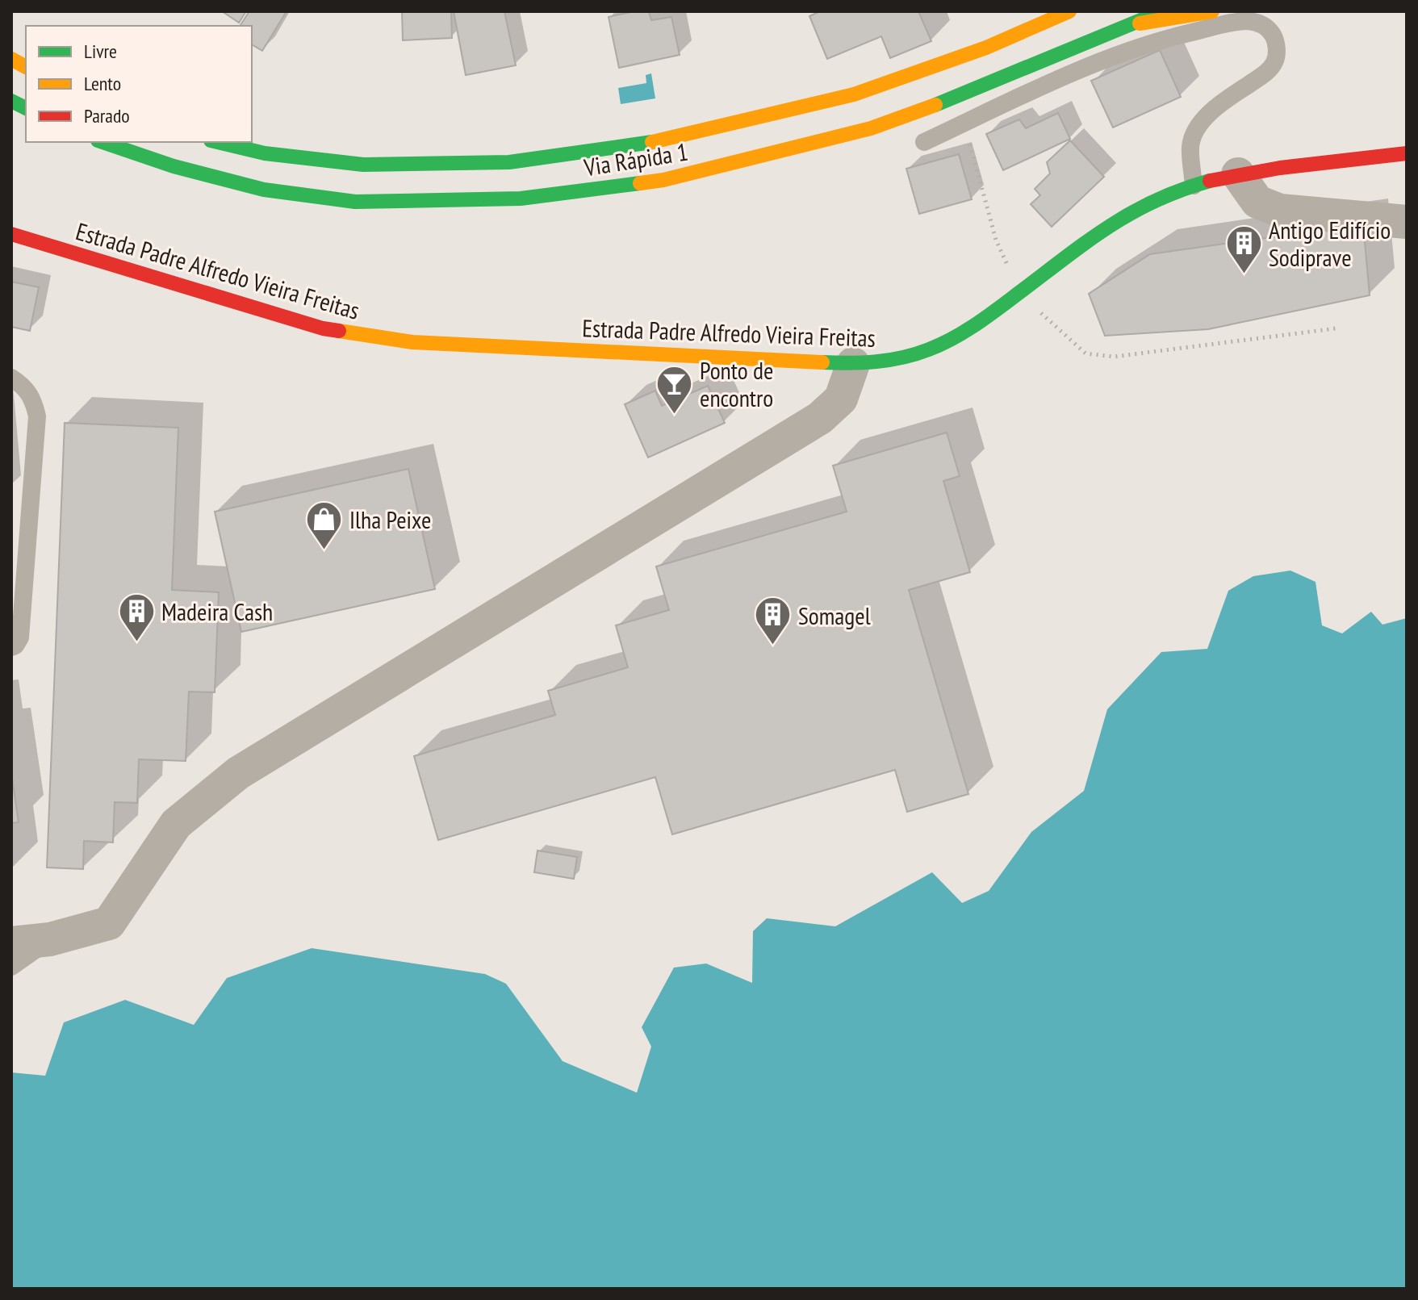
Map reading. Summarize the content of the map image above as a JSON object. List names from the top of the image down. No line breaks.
{"streets":{"main road":["Via Rápida 1","Estrada Padre Alfredo Vieira Freitas"]},"places":{"building":["Antigo Edifício Sodiprave","Madeira Cash","Somagel"],"bar":["Ponto de encontro"],"shop":["Ilha Peixe"]},"legend":["Livre","Lento","Parado"]}
